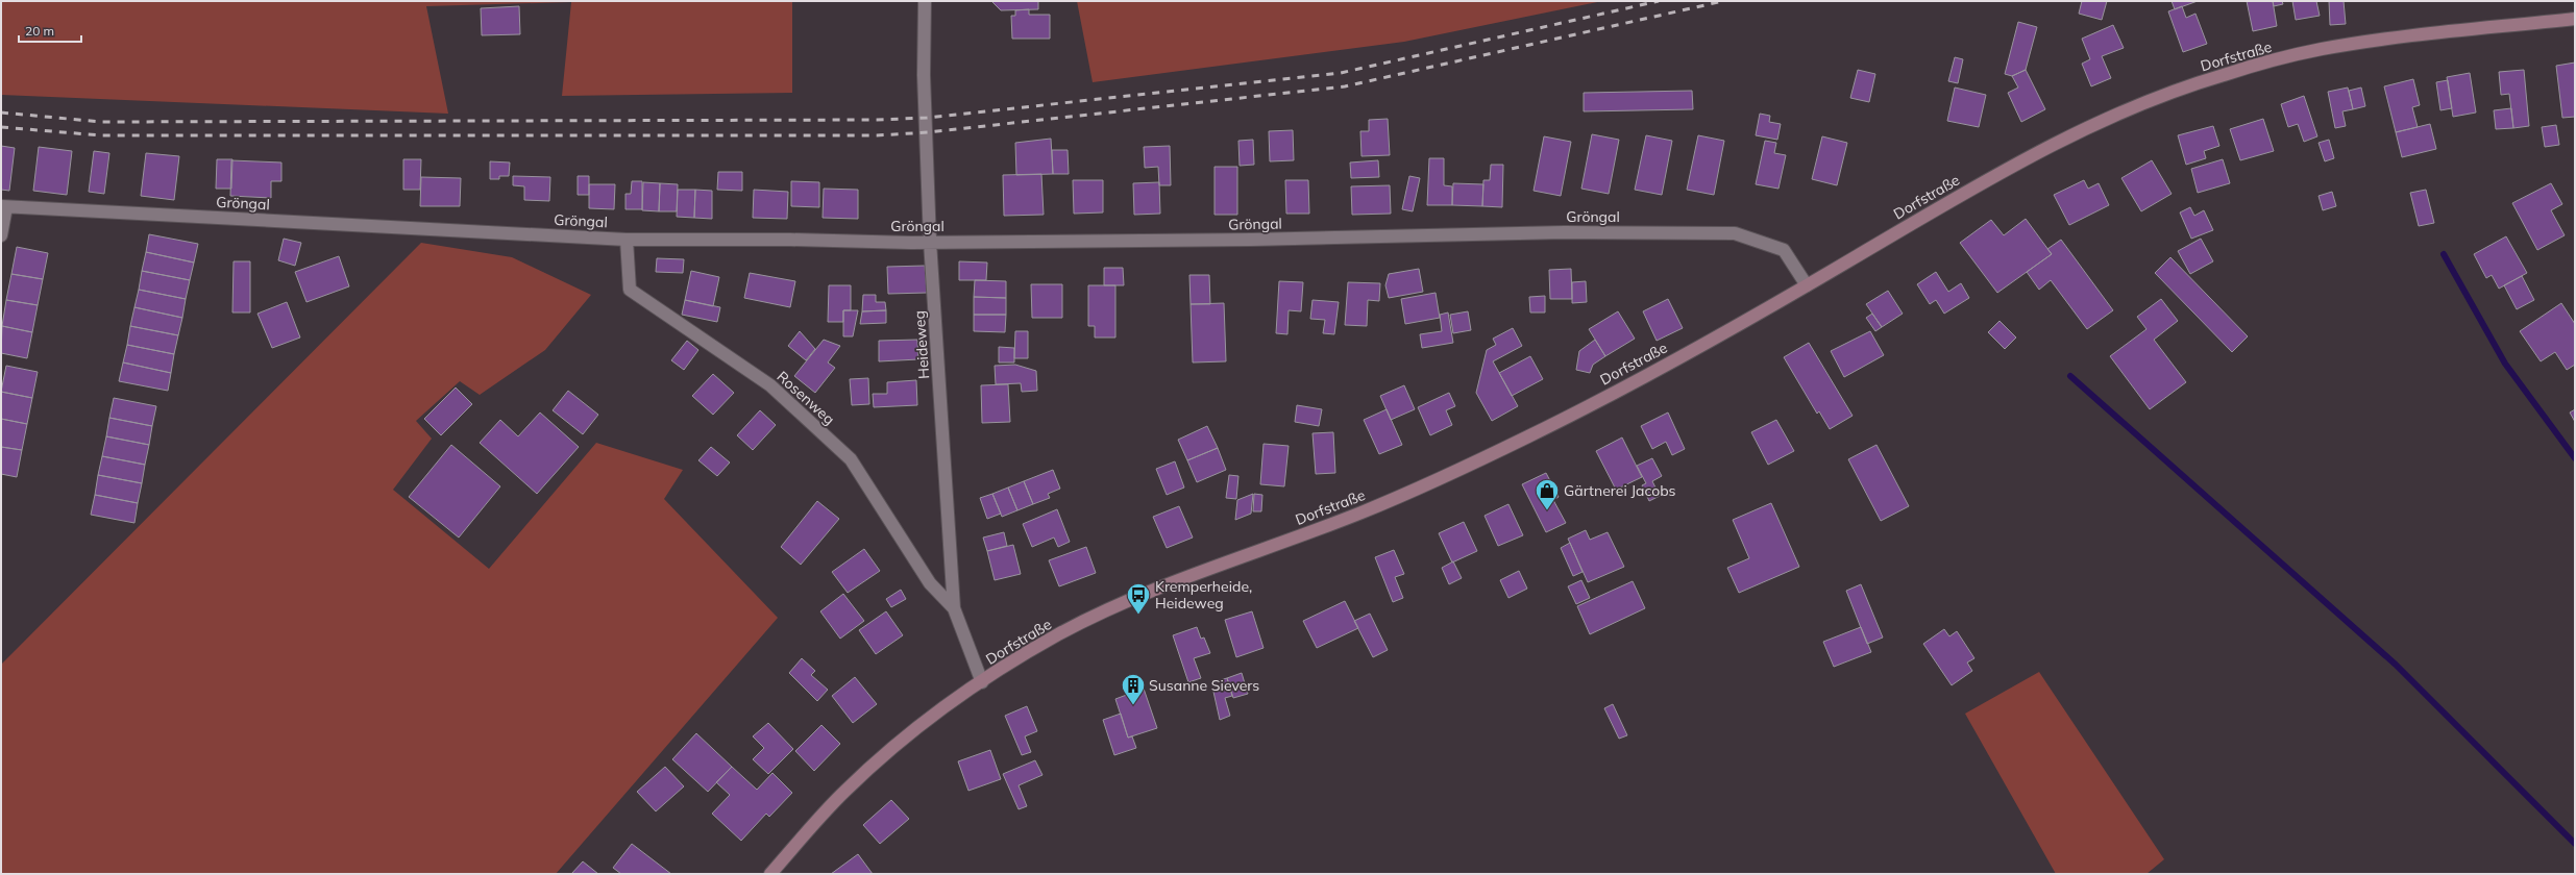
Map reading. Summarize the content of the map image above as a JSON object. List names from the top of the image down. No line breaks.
{"streets":{"main road":["Dorfstraße"],"street":["Gröngal","Heideweg","Rosenweg"]},"crossings":[["Dorfstraße","Gröngal"],["Dorfstraße","Heideweg"],["Gröngal","Heideweg"],["Gröngal","Rosenweg"],["Heideweg","Rosenweg"]],"places":{"shop":["Gärtnerei Jacobs"],"bus stop":["Kremperheide, Heideweg"],"building":["Susanne Sievers"]},"scale_bar":"20 m"}
